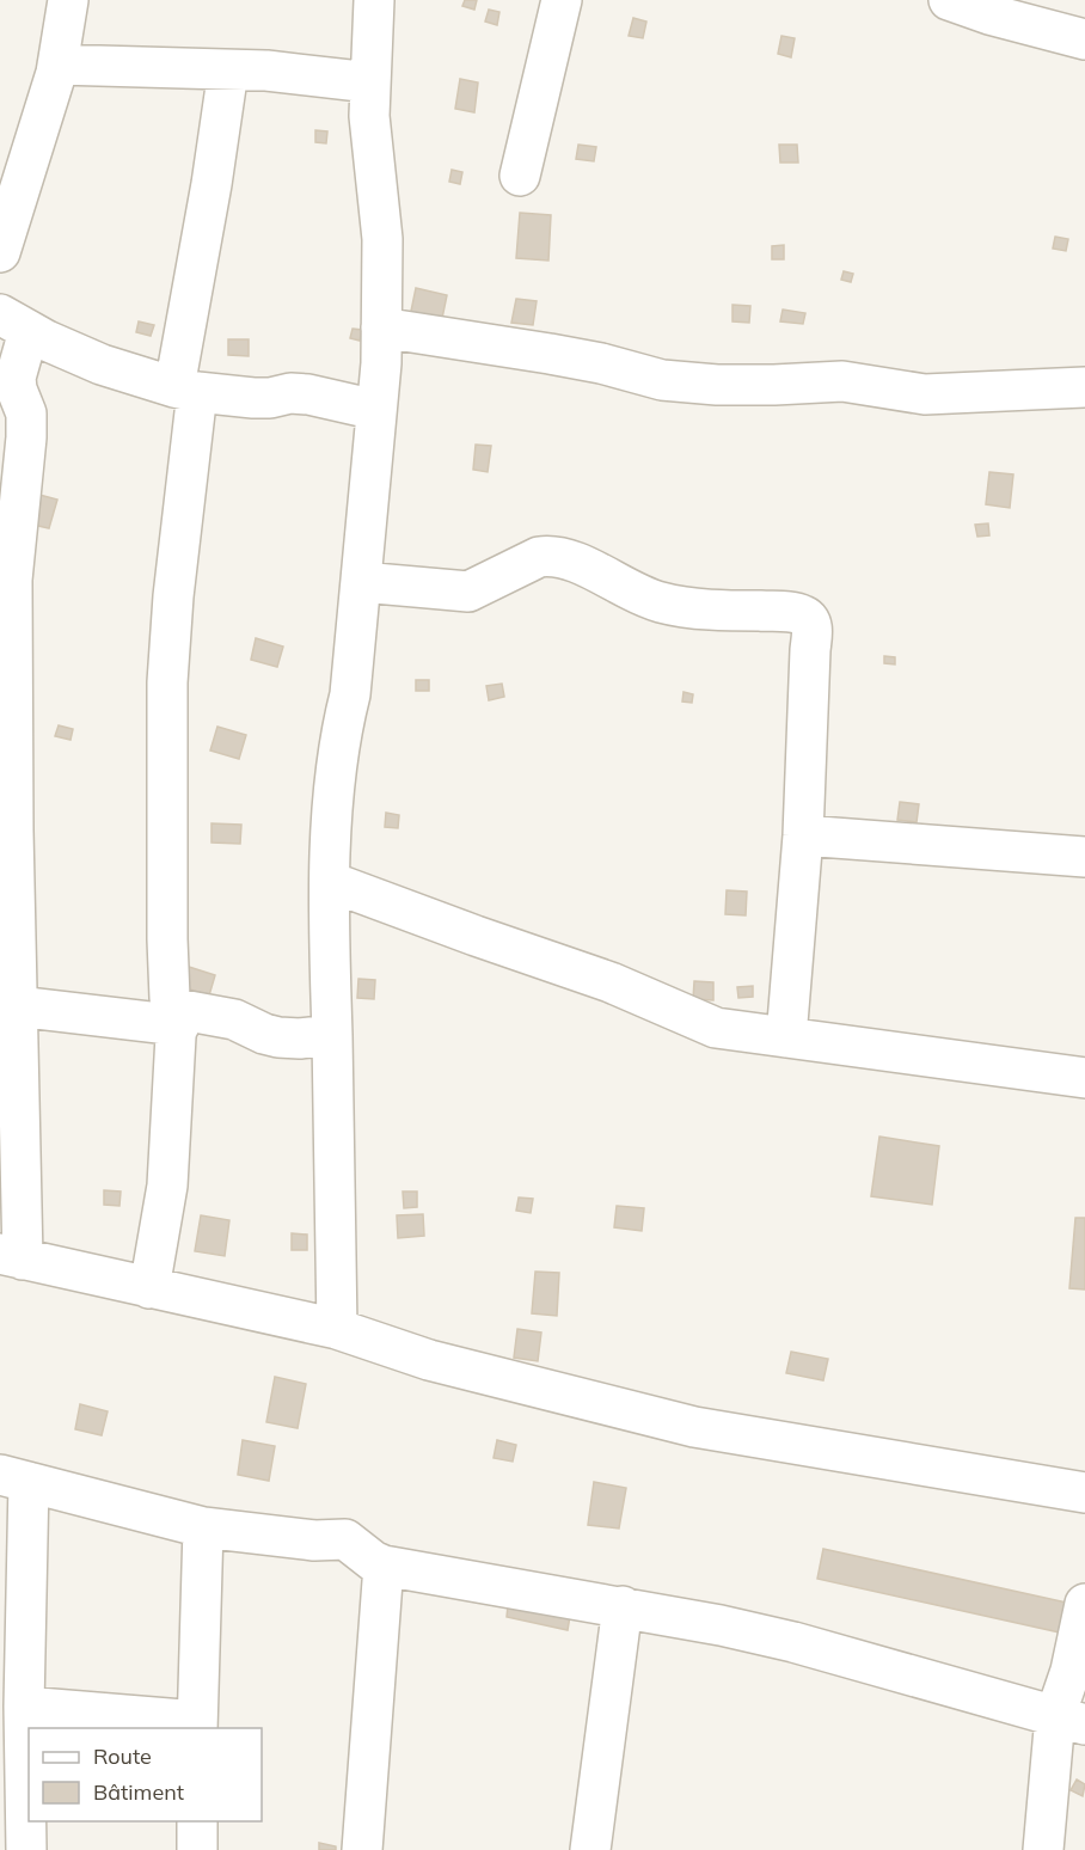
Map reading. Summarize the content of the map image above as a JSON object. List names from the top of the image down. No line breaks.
{"legend":["Route","Bâtiment"]}
